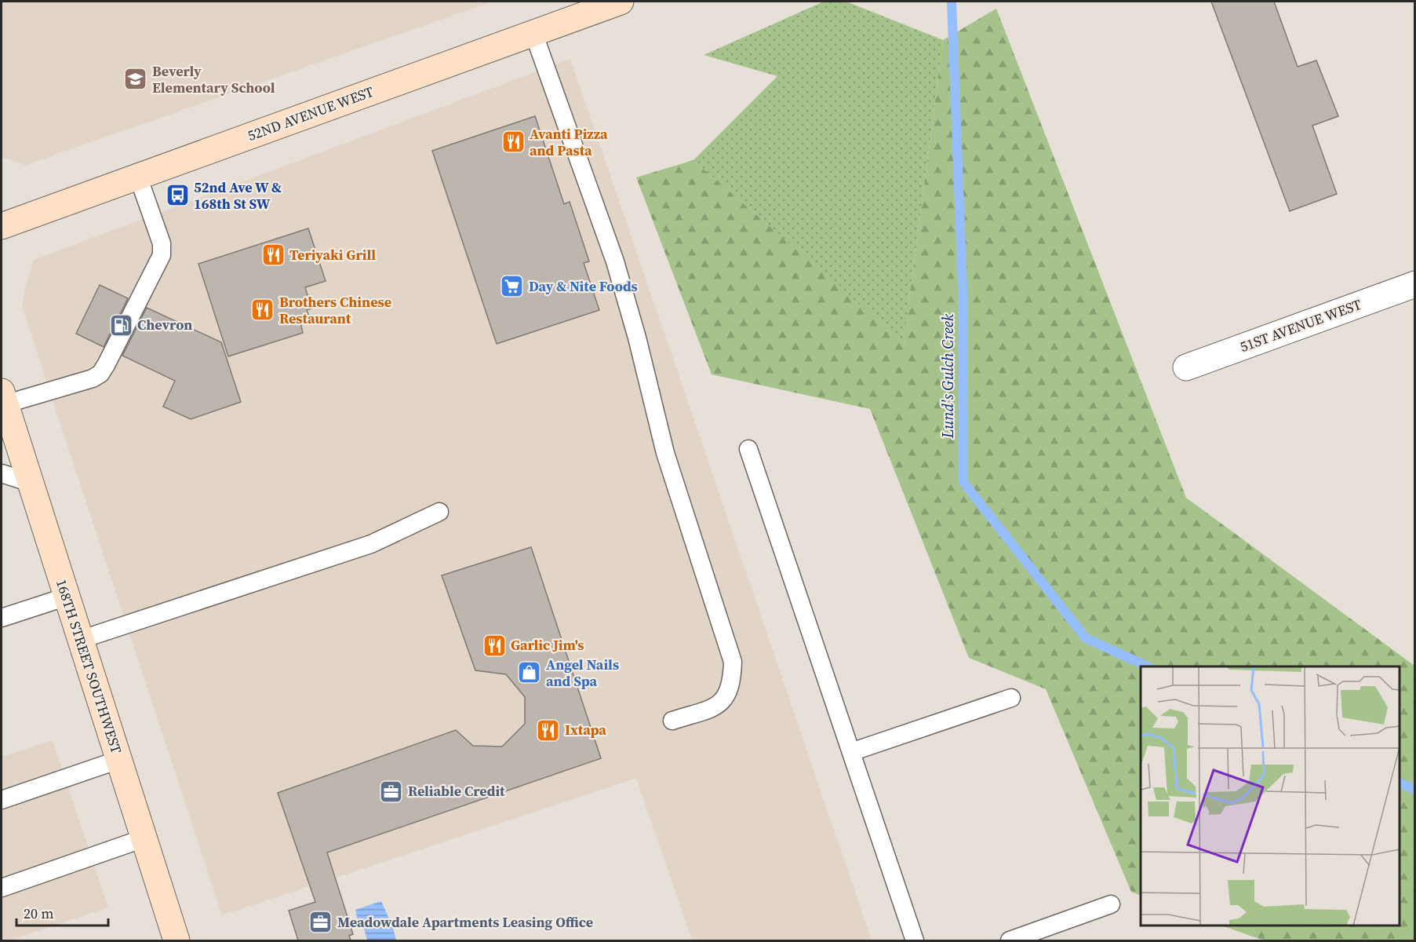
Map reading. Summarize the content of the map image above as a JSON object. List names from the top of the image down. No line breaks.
{"streets":{"street":["52ND AVENUE WEST","51ST AVENUE WEST","168TH STREET SOUTHWEST"]},"water":["Lund's Gulch Creek"],"places":{"school or university":["Beverly Elementary School"],"restaurant":["Avanti Pizza and Pasta","Teriyaki Grill","Brothers Chinese Restaurant","Garlic Jim's","Ixtapa"],"bus stop":["52nd Ave W & 168th St SW"],"supermarket":["Day & Nite Foods"],"fuel station":["Chevron"],"shop":["Angel Nails and Spa"],"office":["Reliable Credit","Meadowdale Apartments Leasing Office"]},"scale_bar":"20 m"}
